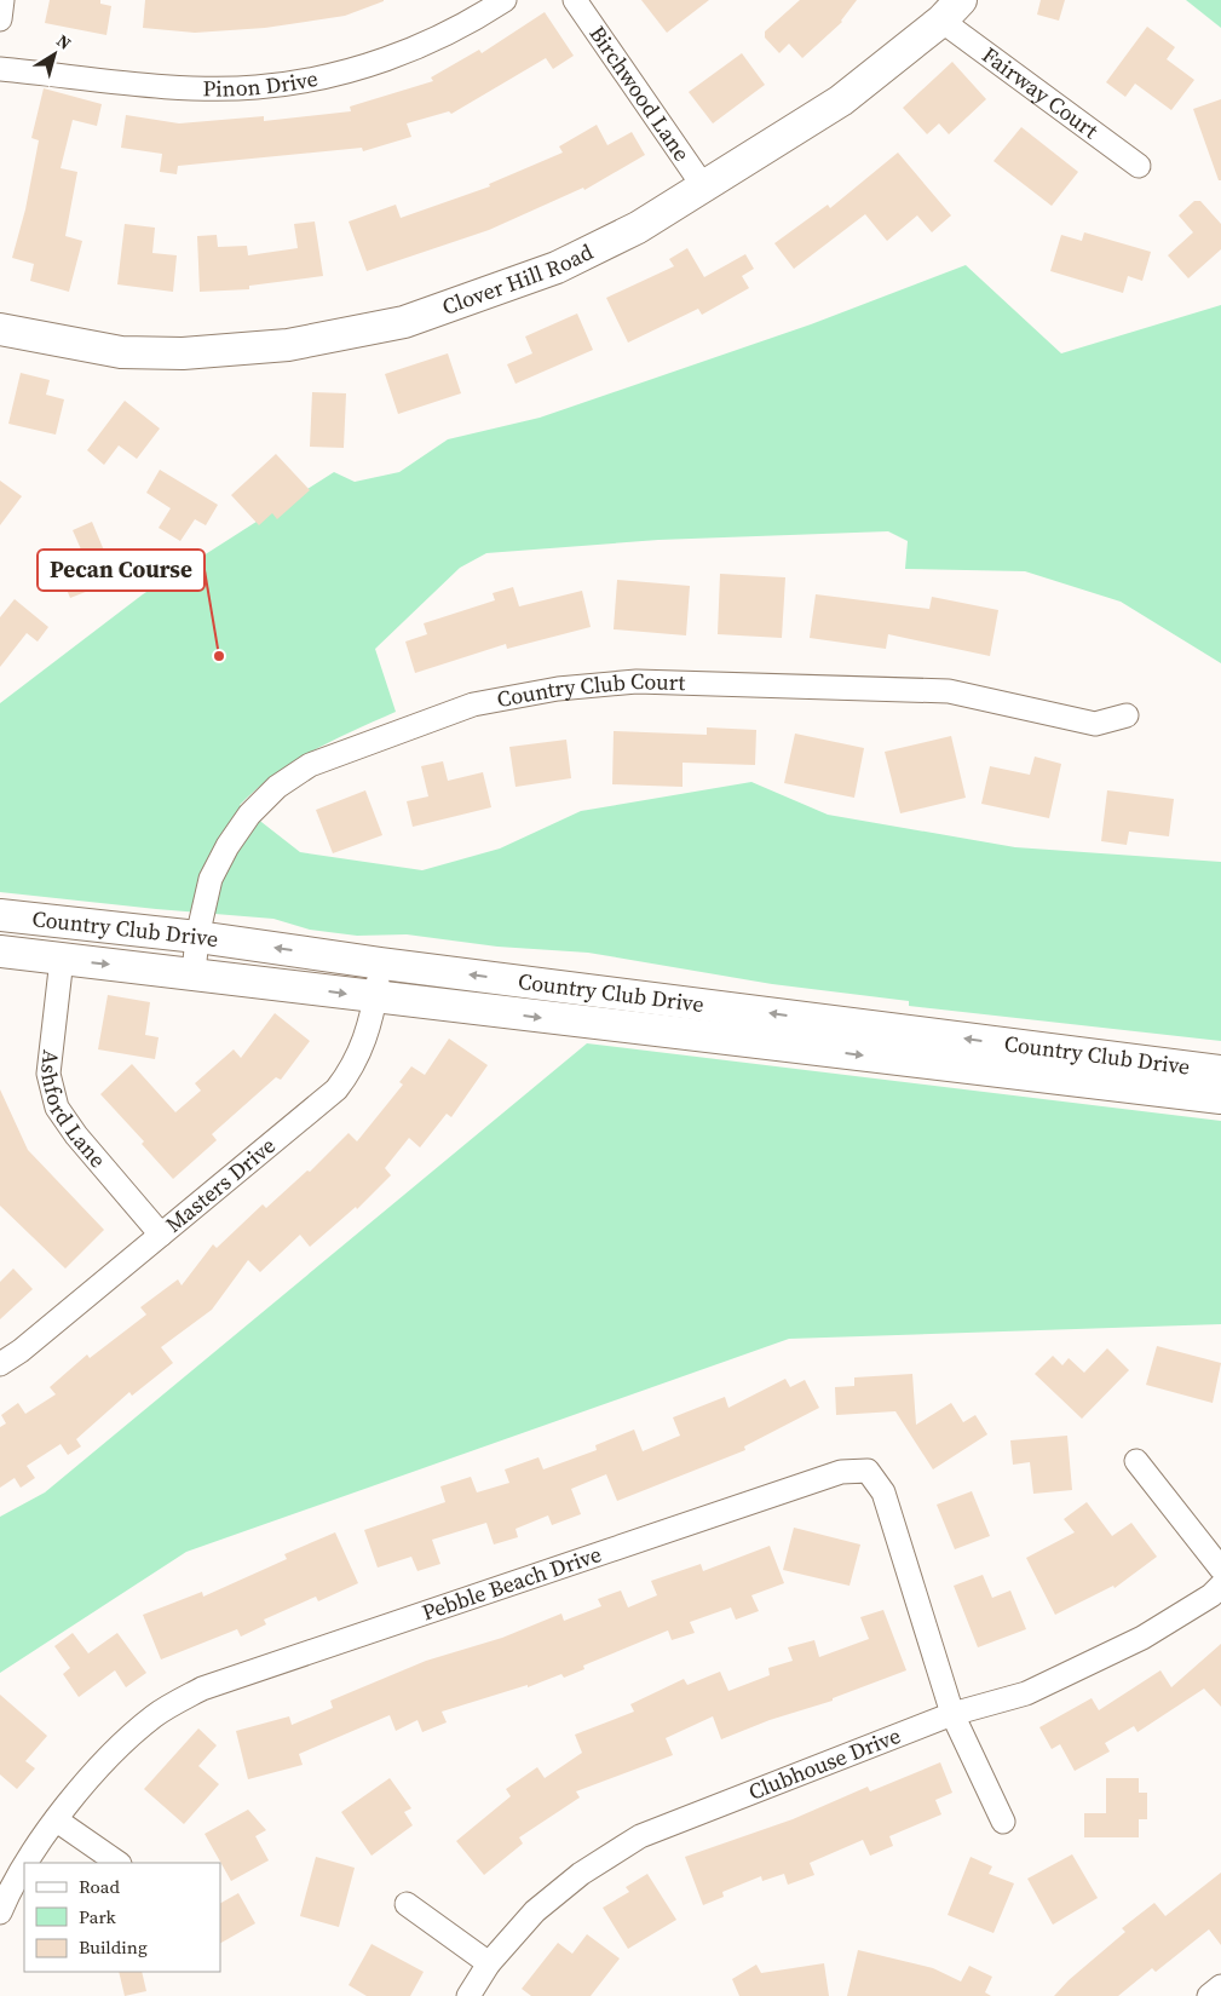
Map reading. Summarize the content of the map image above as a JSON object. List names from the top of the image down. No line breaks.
{"streets":{"main road":["Clover Hill Road","Country Club Drive"],"street":["Pinon Drive","Birchwood Lane","Fairway Court","Country Club Court","Ashford Lane","Masters Drive","Pebble Beach Drive","Clubhouse Drive"]},"crossings":[["Birchwood Lane","Clover Hill Road"],["Fairway Court","Clover Hill Road"],["Country Club Court","Country Club Drive"],["Country Club Drive","Ashford Lane"],["Country Club Drive","Masters Drive"],["Ashford Lane","Masters Drive"],["Pebble Beach Drive","Clubhouse Drive"]],"places":["Pecan Course"],"legend":["Road","Park","Building"],"north":"top right"}
